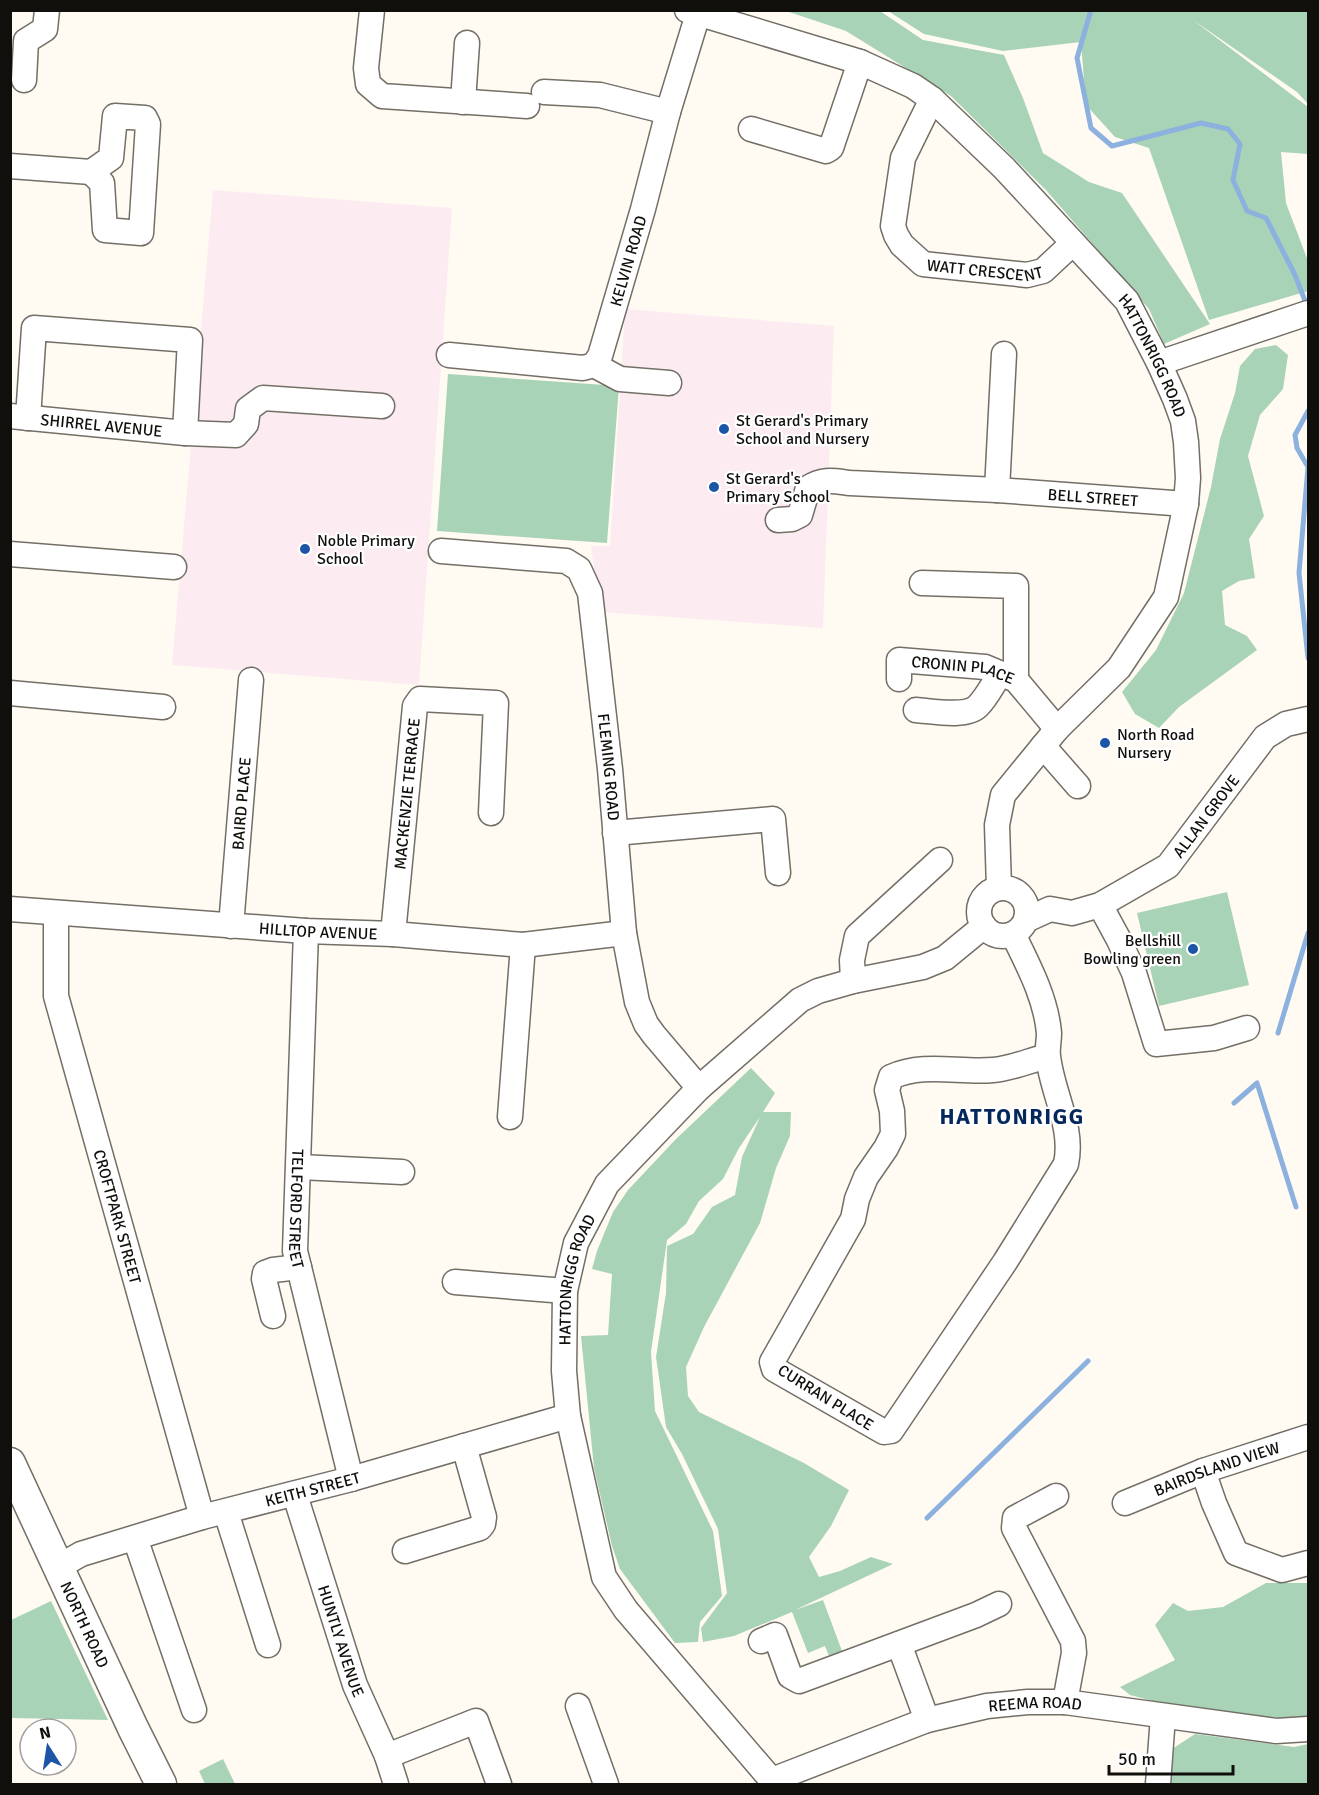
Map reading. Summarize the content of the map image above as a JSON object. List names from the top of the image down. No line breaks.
{"streets":{"main road":["NORTH ROAD"],"street":["KELVIN ROAD","WATT CRESCENT","HATTONRIGG ROAD","SHIRREL AVENUE","BELL STREET","CRONIN PLACE","FLEMING ROAD","MACKENZIE TERRACE","BAIRD PLACE","ALLAN GROVE","HILLTOP AVENUE","TELFORD STREET","CROFTPARK STREET","CURRAN PLACE","BAIRDSLAND VIEW","KEITH STREET","HUNTLY AVENUE","REEMA ROAD"]},"crossings":[["KELVIN ROAD","HATTONRIGG ROAD"],["WATT CRESCENT","HATTONRIGG ROAD"],["HATTONRIGG ROAD","BELL STREET"],["HATTONRIGG ROAD","CRONIN PLACE"],["HATTONRIGG ROAD","FLEMING ROAD"],["HATTONRIGG ROAD","ALLAN GROVE"],["HATTONRIGG ROAD","CURRAN PLACE"],["HATTONRIGG ROAD","KEITH STREET"],["HATTONRIGG ROAD","REEMA ROAD"],["FLEMING ROAD","HILLTOP AVENUE"],["MACKENZIE TERRACE","HILLTOP AVENUE"],["BAIRD PLACE","HILLTOP AVENUE"],["ALLAN GROVE","CURRAN PLACE"],["HILLTOP AVENUE","TELFORD STREET"],["HILLTOP AVENUE","CROFTPARK STREET"],["TELFORD STREET","KEITH STREET"],["CROFTPARK STREET","KEITH STREET"],["KEITH STREET","NORTH ROAD"],["KEITH STREET","HUNTLY AVENUE"]],"districts":["HATTONRIGG"],"places":["St Gerard's Primary School and Nursery","St Gerard's Primary School","Noble Primary School","North Road Nursery","Bellshill Bowling green"],"scale_bar":"50 m","north":"top"}
